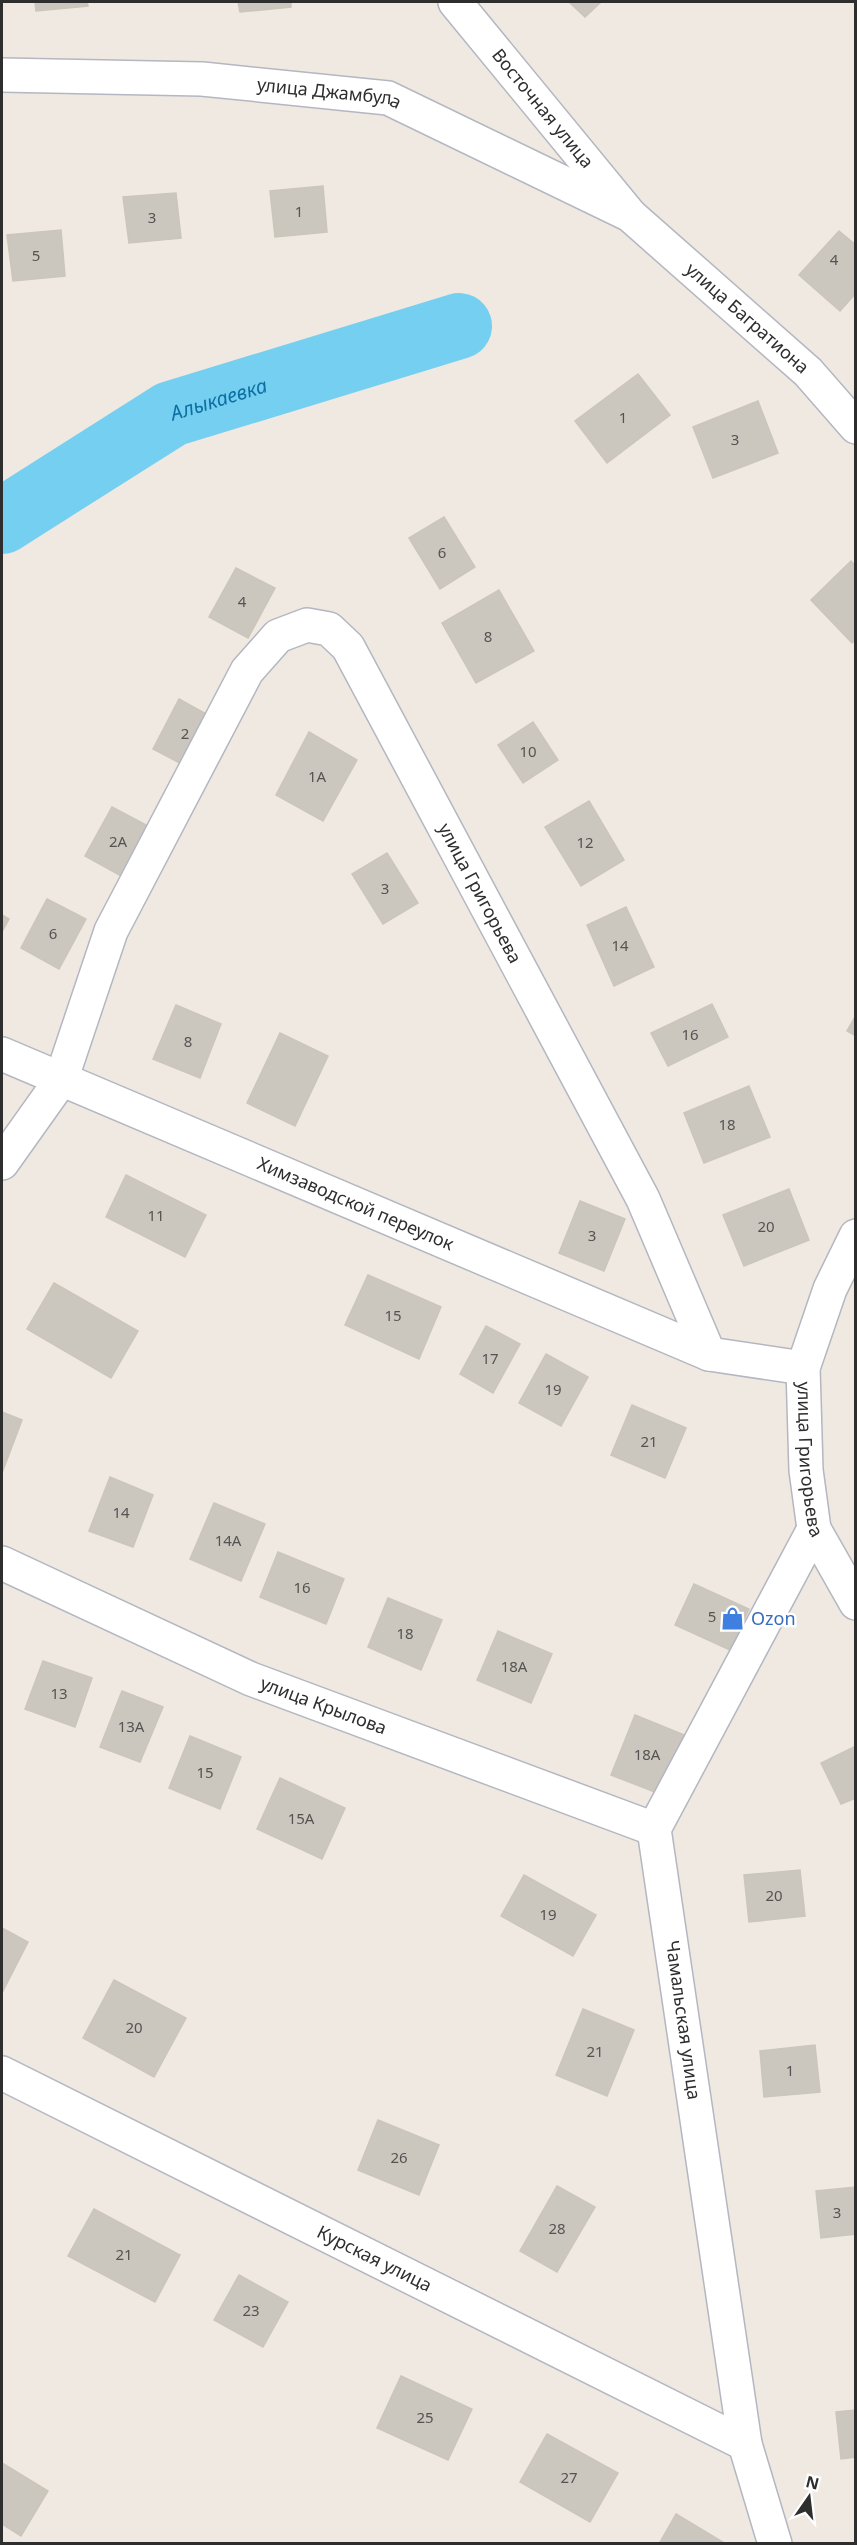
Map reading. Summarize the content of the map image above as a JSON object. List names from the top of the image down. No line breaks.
{"streets":{"street":["улица Джамбула","Восточная улица","улица Багратиона","улица Григорьева","Химзаводской переулок","улица Крылова","Чамальская улица","Курская улица"]},"crossings":[["улица Джамбула","Восточная улица"],["улица Джамбула","улица Багратиона"],["Восточная улица","улица Багратиона"],["улица Григорьева","Химзаводской переулок"],["улица Крылова","Чамальская улица"],["Чамальская улица","Курская улица"]],"water":["Алыкаевка"],"places":{"shop":["Ozon"]},"house_numbers":["1","3","5","4","1","3","6","4","8","2","10","1А","2А","12","3","6","14","16","8","18","11","20","3","15","17","19","21","14","14А","16","5","18","18А","13","13А","18А","15","15А","20","19","20","21","1","26","3","28","21","23","25","27"],"north":"top"}
